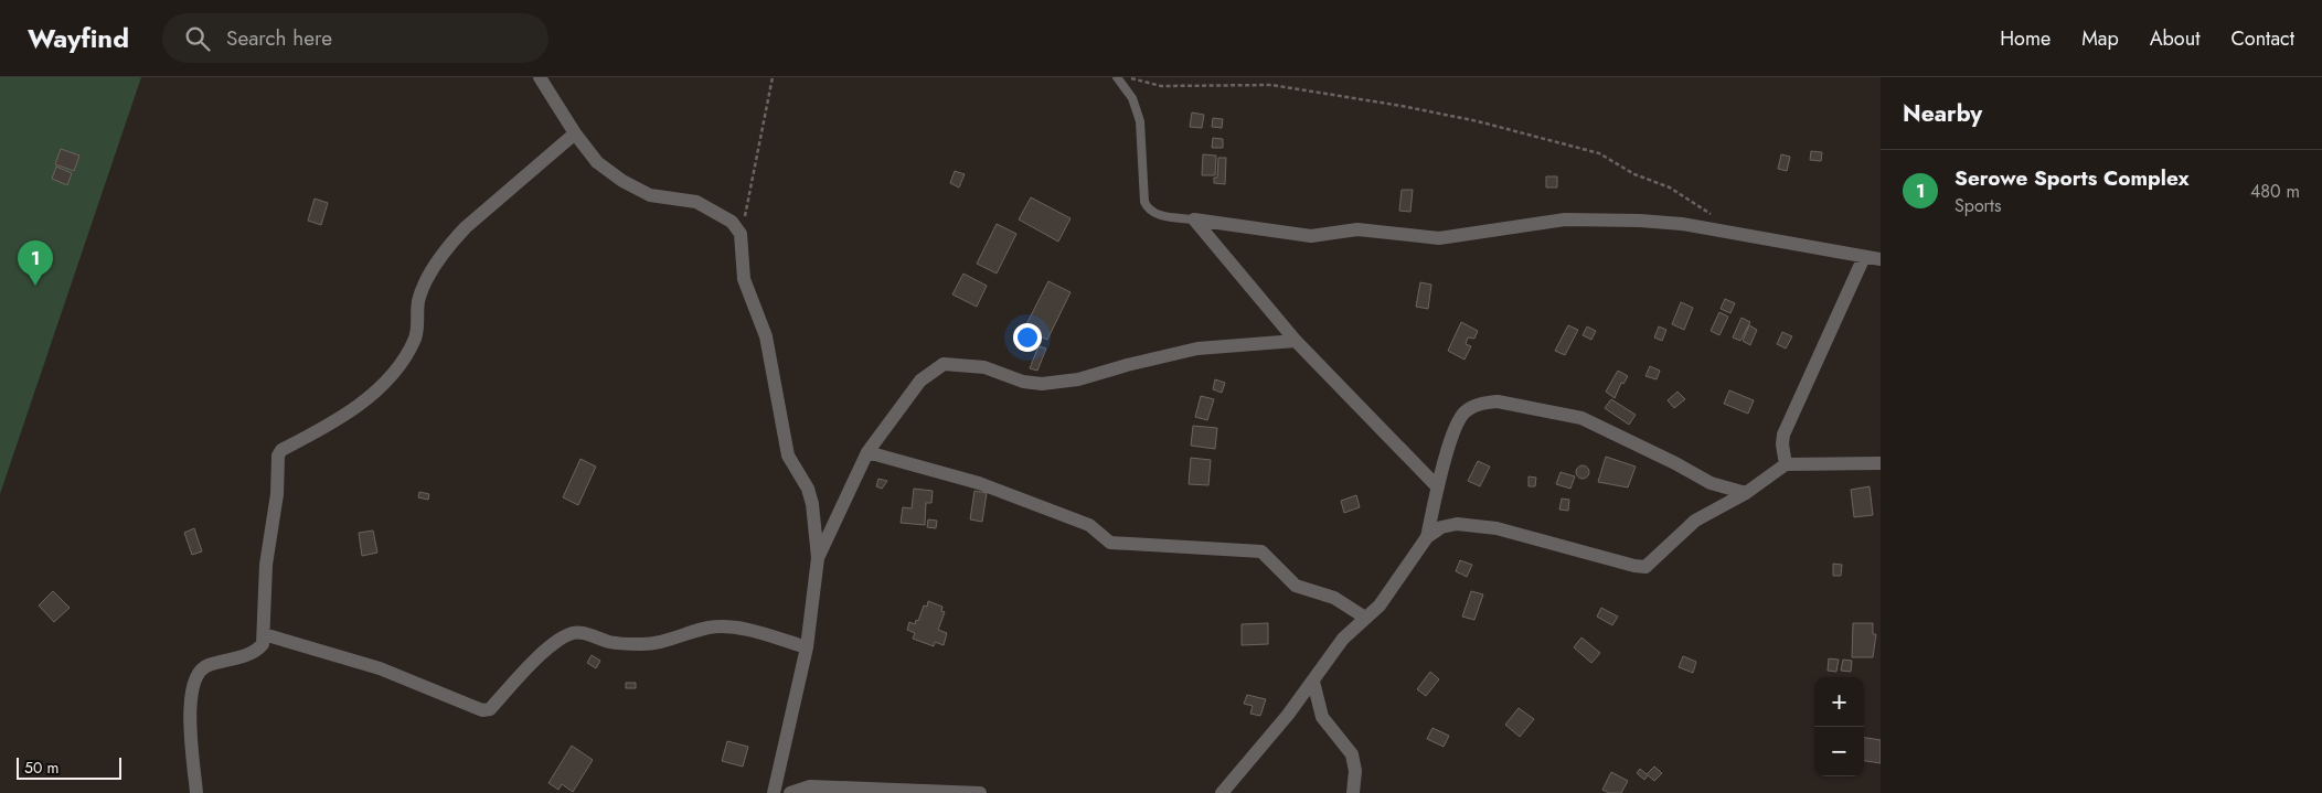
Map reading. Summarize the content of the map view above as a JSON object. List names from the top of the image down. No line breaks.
{"scale_bar":"50 m","page":{"header":"Wayfind","search":"Search here","nav":["Home","Map","About","Contact"],"heading":"Nearby","list":[{"mark":"1","name":"Serowe Sports Complex","note":"Sports","value":"480 m"}],"pins":"1","map_buttons":["+","−"],"scale":"50 m"}}
